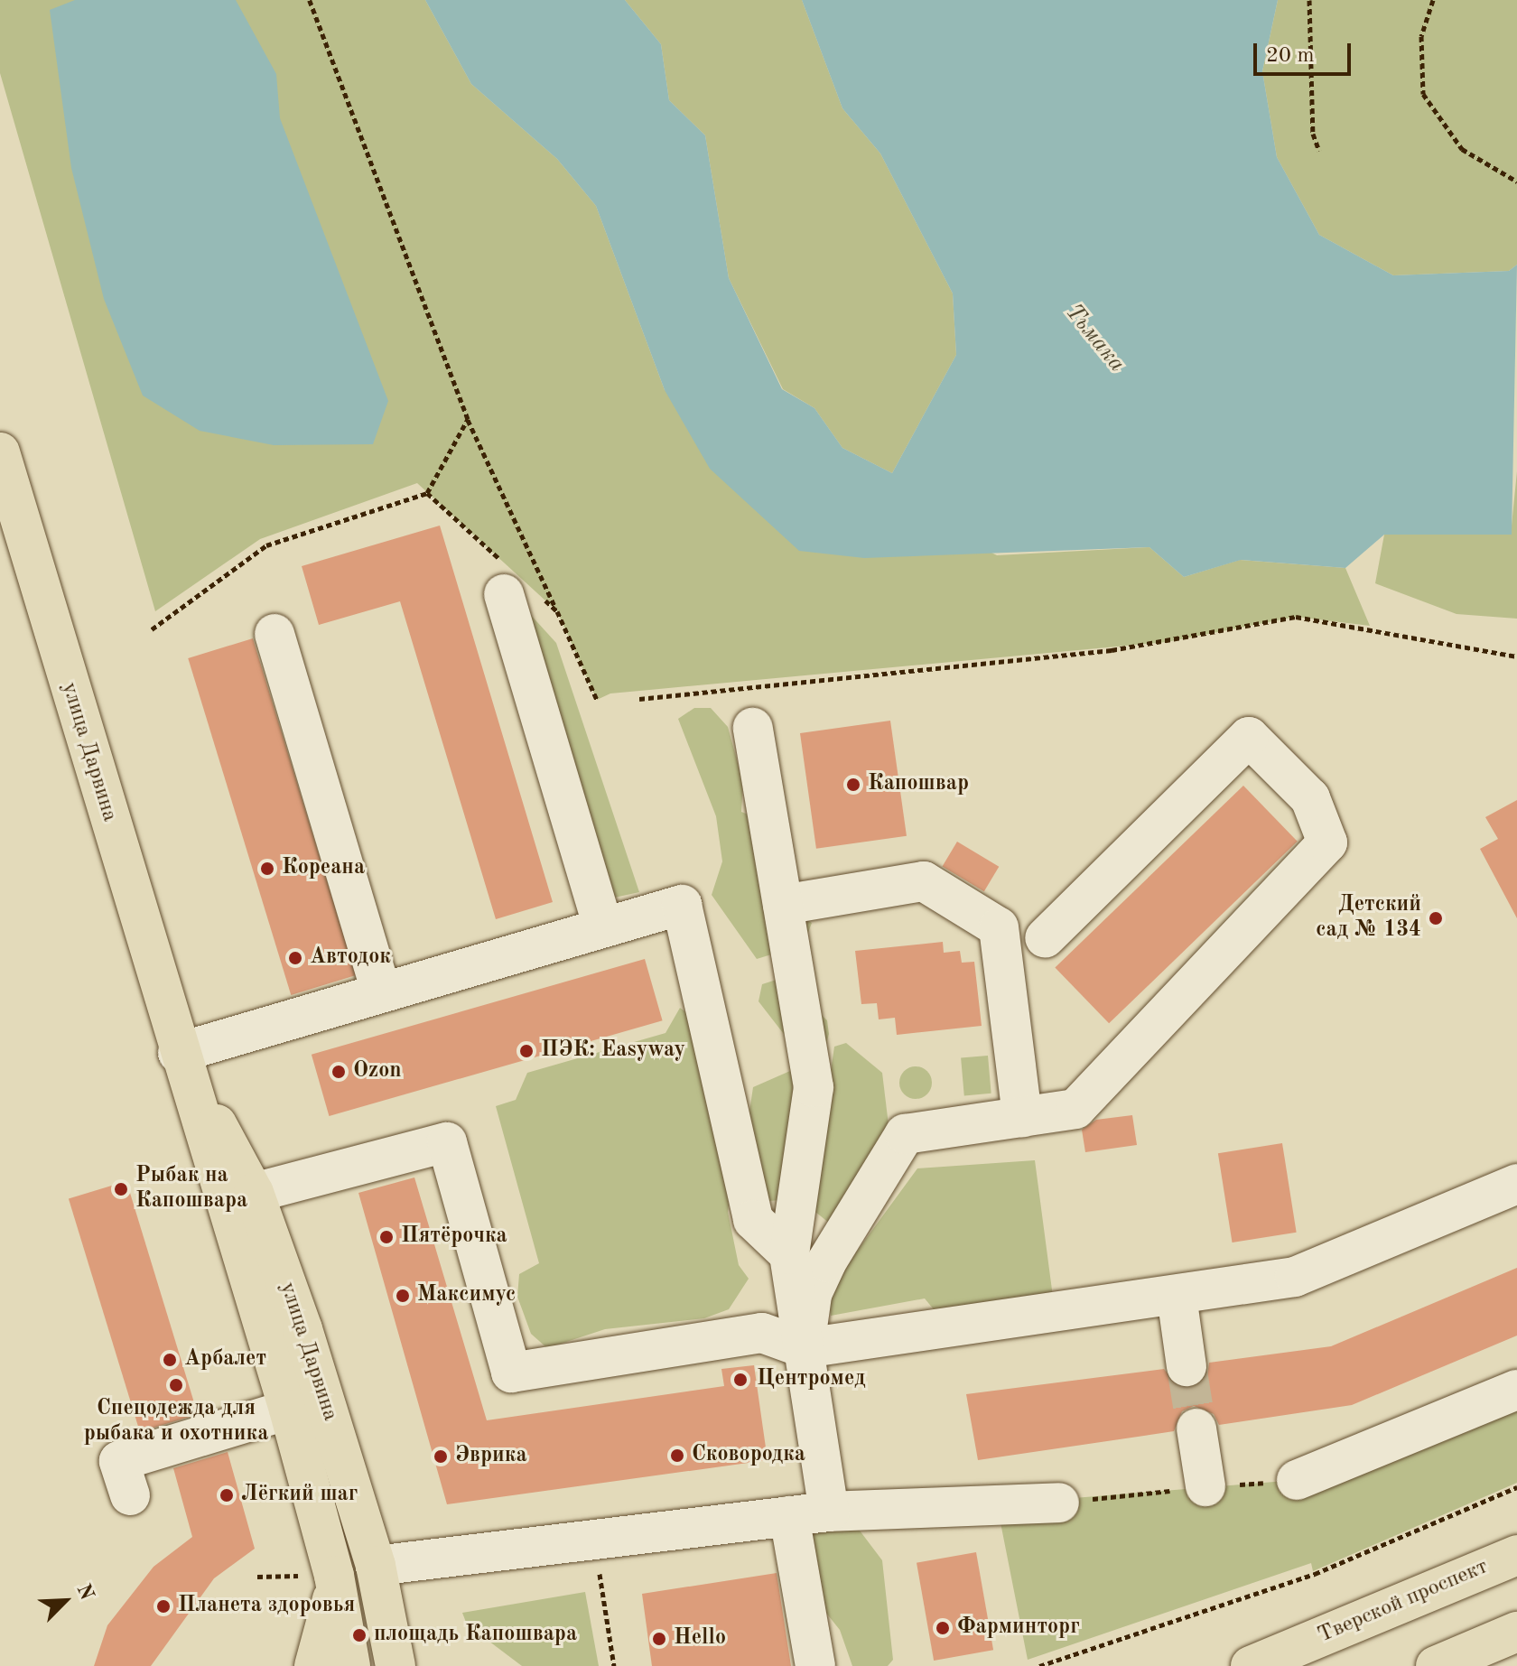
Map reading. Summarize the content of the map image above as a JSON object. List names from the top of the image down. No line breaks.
{"streets":{"main road":["улица Дарвина","Тверской проспект"]},"water":["Тьмака"],"places":["Капошвар","Кореана","Детский сад № 134","Автодок","ПЭК: Easyway","Ozon","Рыбак на Капошвара","Пятёрочка","Максимус","Арбалет","Центромед","Спецодежда для рыбака и охотника","Сковородка","Эврика","Лёгкий шаг","Планета здоровья","Фарминторг","площадь Капошвара","Hello"],"scale_bar":"20 m","north":"top right"}
